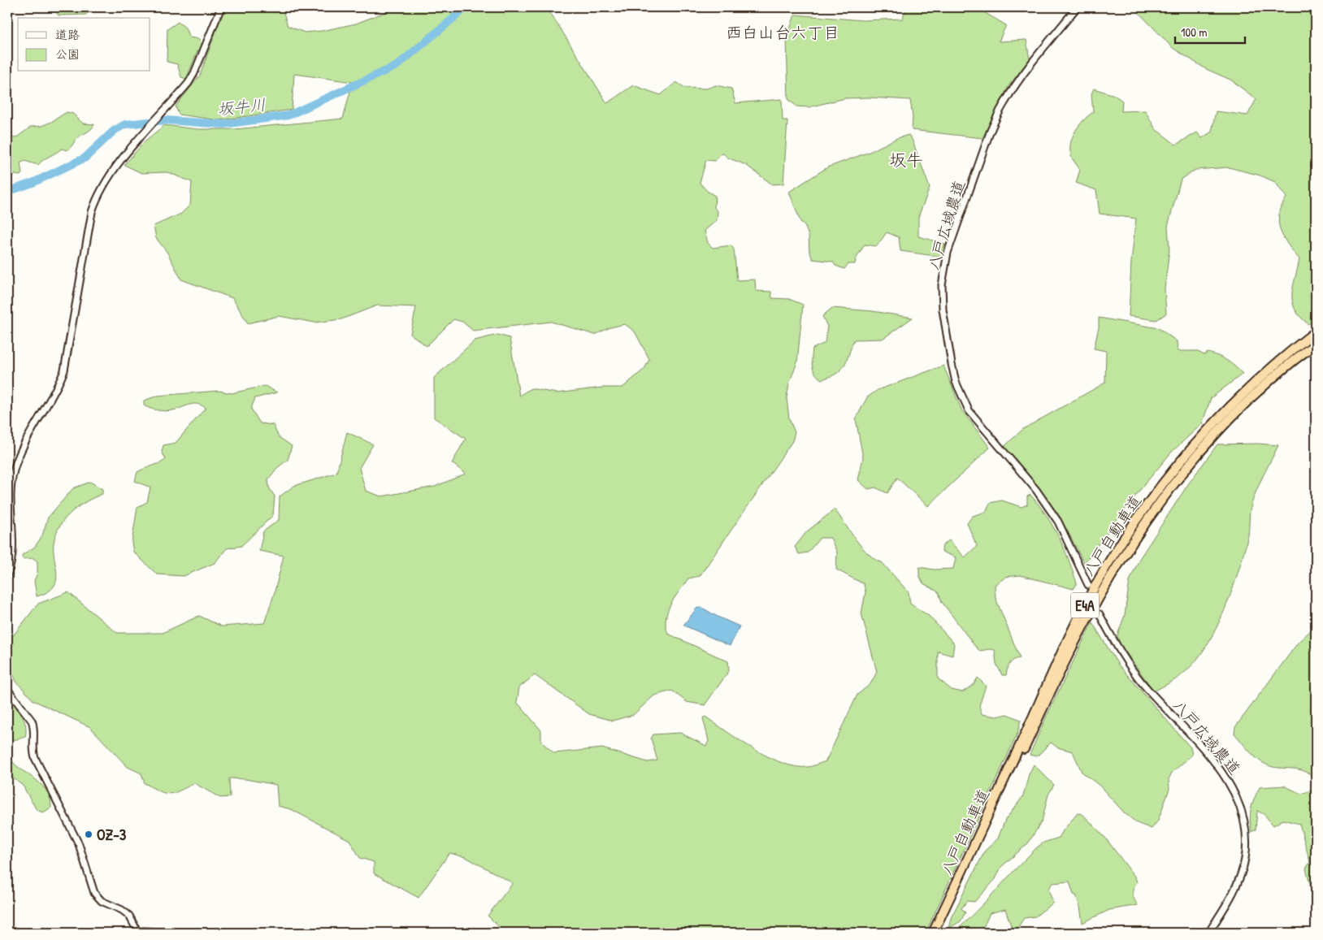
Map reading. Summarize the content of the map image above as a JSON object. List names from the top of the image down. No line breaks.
{"streets":{"highway":["八戸自動車道","E4A"],"street":["八戸広域農道"]},"districts":["西白山台六丁目","坂牛"],"water":["坂牛川"],"places":["OZ-3"],"legend":["道路","公園"],"scale_bar":"100 m"}
